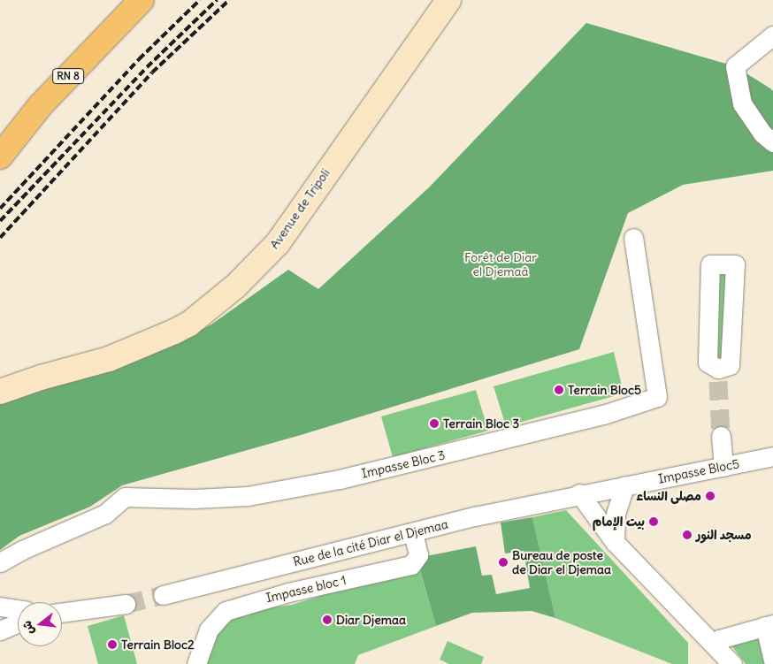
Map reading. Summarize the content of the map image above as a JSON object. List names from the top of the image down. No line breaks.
{"streets":{"main road":["RN 8","Avenue de Tripoli"],"street":["Impasse Bloc 3","Impasse Bloc5","Rue de la cité Diar el Djemaa","Impasse bloc 1"]},"crossings":[["Impasse Bloc5","Rue de la cité Diar el Djemaa"],["Rue de la cité Diar el Djemaa","Impasse bloc 1"]],"parks":["Forêt de Diar el Djemaâ"],"places":["Terrain Bloc5","Terrain Bloc 3","مصلى النساء","بيت الإمام","مسجد النور","Bureau de poste de Diar el Djemaa","Diar Djemaa","Terrain Bloc2"],"north":"left"}
